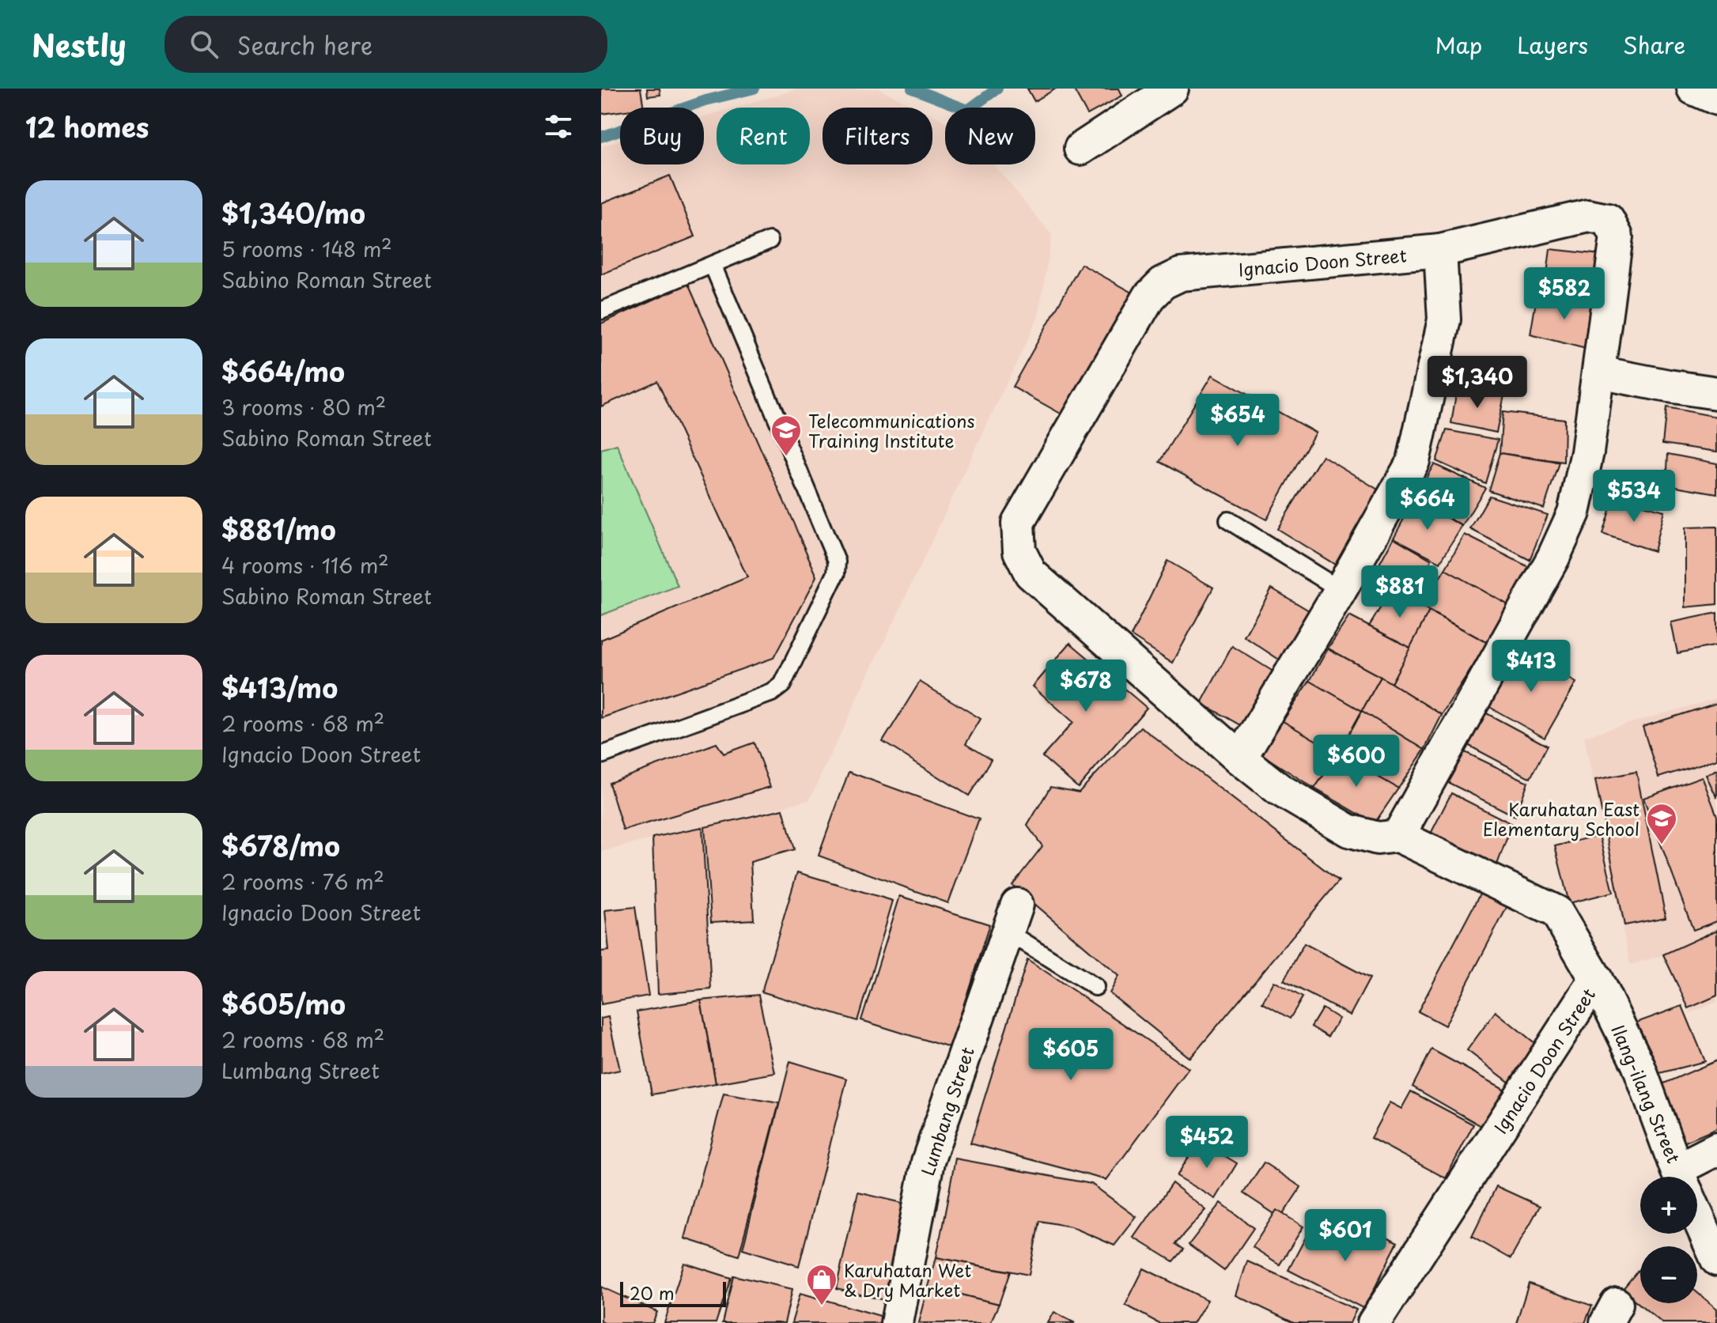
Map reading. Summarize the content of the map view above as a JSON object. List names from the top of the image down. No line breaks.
{"streets":{"street":["Ignacio Doon Street","Ilang-ilang Street","Lumbang Street"]},"crossings":[["Ignacio Doon Street","Ilang-ilang Street"]],"places":{"school or university":["Telecommunications Training Institute","Karuhatan East Elementary School"],"shop":["Karuhatan Wet & Dry Market"]},"scale_bar":"20 m","page":{"header":"Nestly","search":"Search here","nav":["Map","Layers","Share"],"heading":"12 homes","chip":["Buy","Rent","Filters","New"],"list":[{"name":"$1,340/mo","note":"5 rooms · 148 m² · Sabino Roman Street"},{"name":"$664/mo","note":"3 rooms · 80 m² · Sabino Roman Street"},{"name":"$881/mo","note":"4 rooms · 116 m² · Sabino Roman Street"},{"name":"$413/mo","note":"2 rooms · 68 m² · Ignacio Doon Street"},{"name":"$678/mo","note":"2 rooms · 76 m² · Ignacio Doon Street"},{"name":"$605/mo","note":"2 rooms · 68 m² · Lumbang Street"}],"price":["$582","$1,340","$654","$534","$664","$881","$413","$678","$600","$605","$452","$601"],"map_buttons":["+","−"],"scale":"20 m"}}
